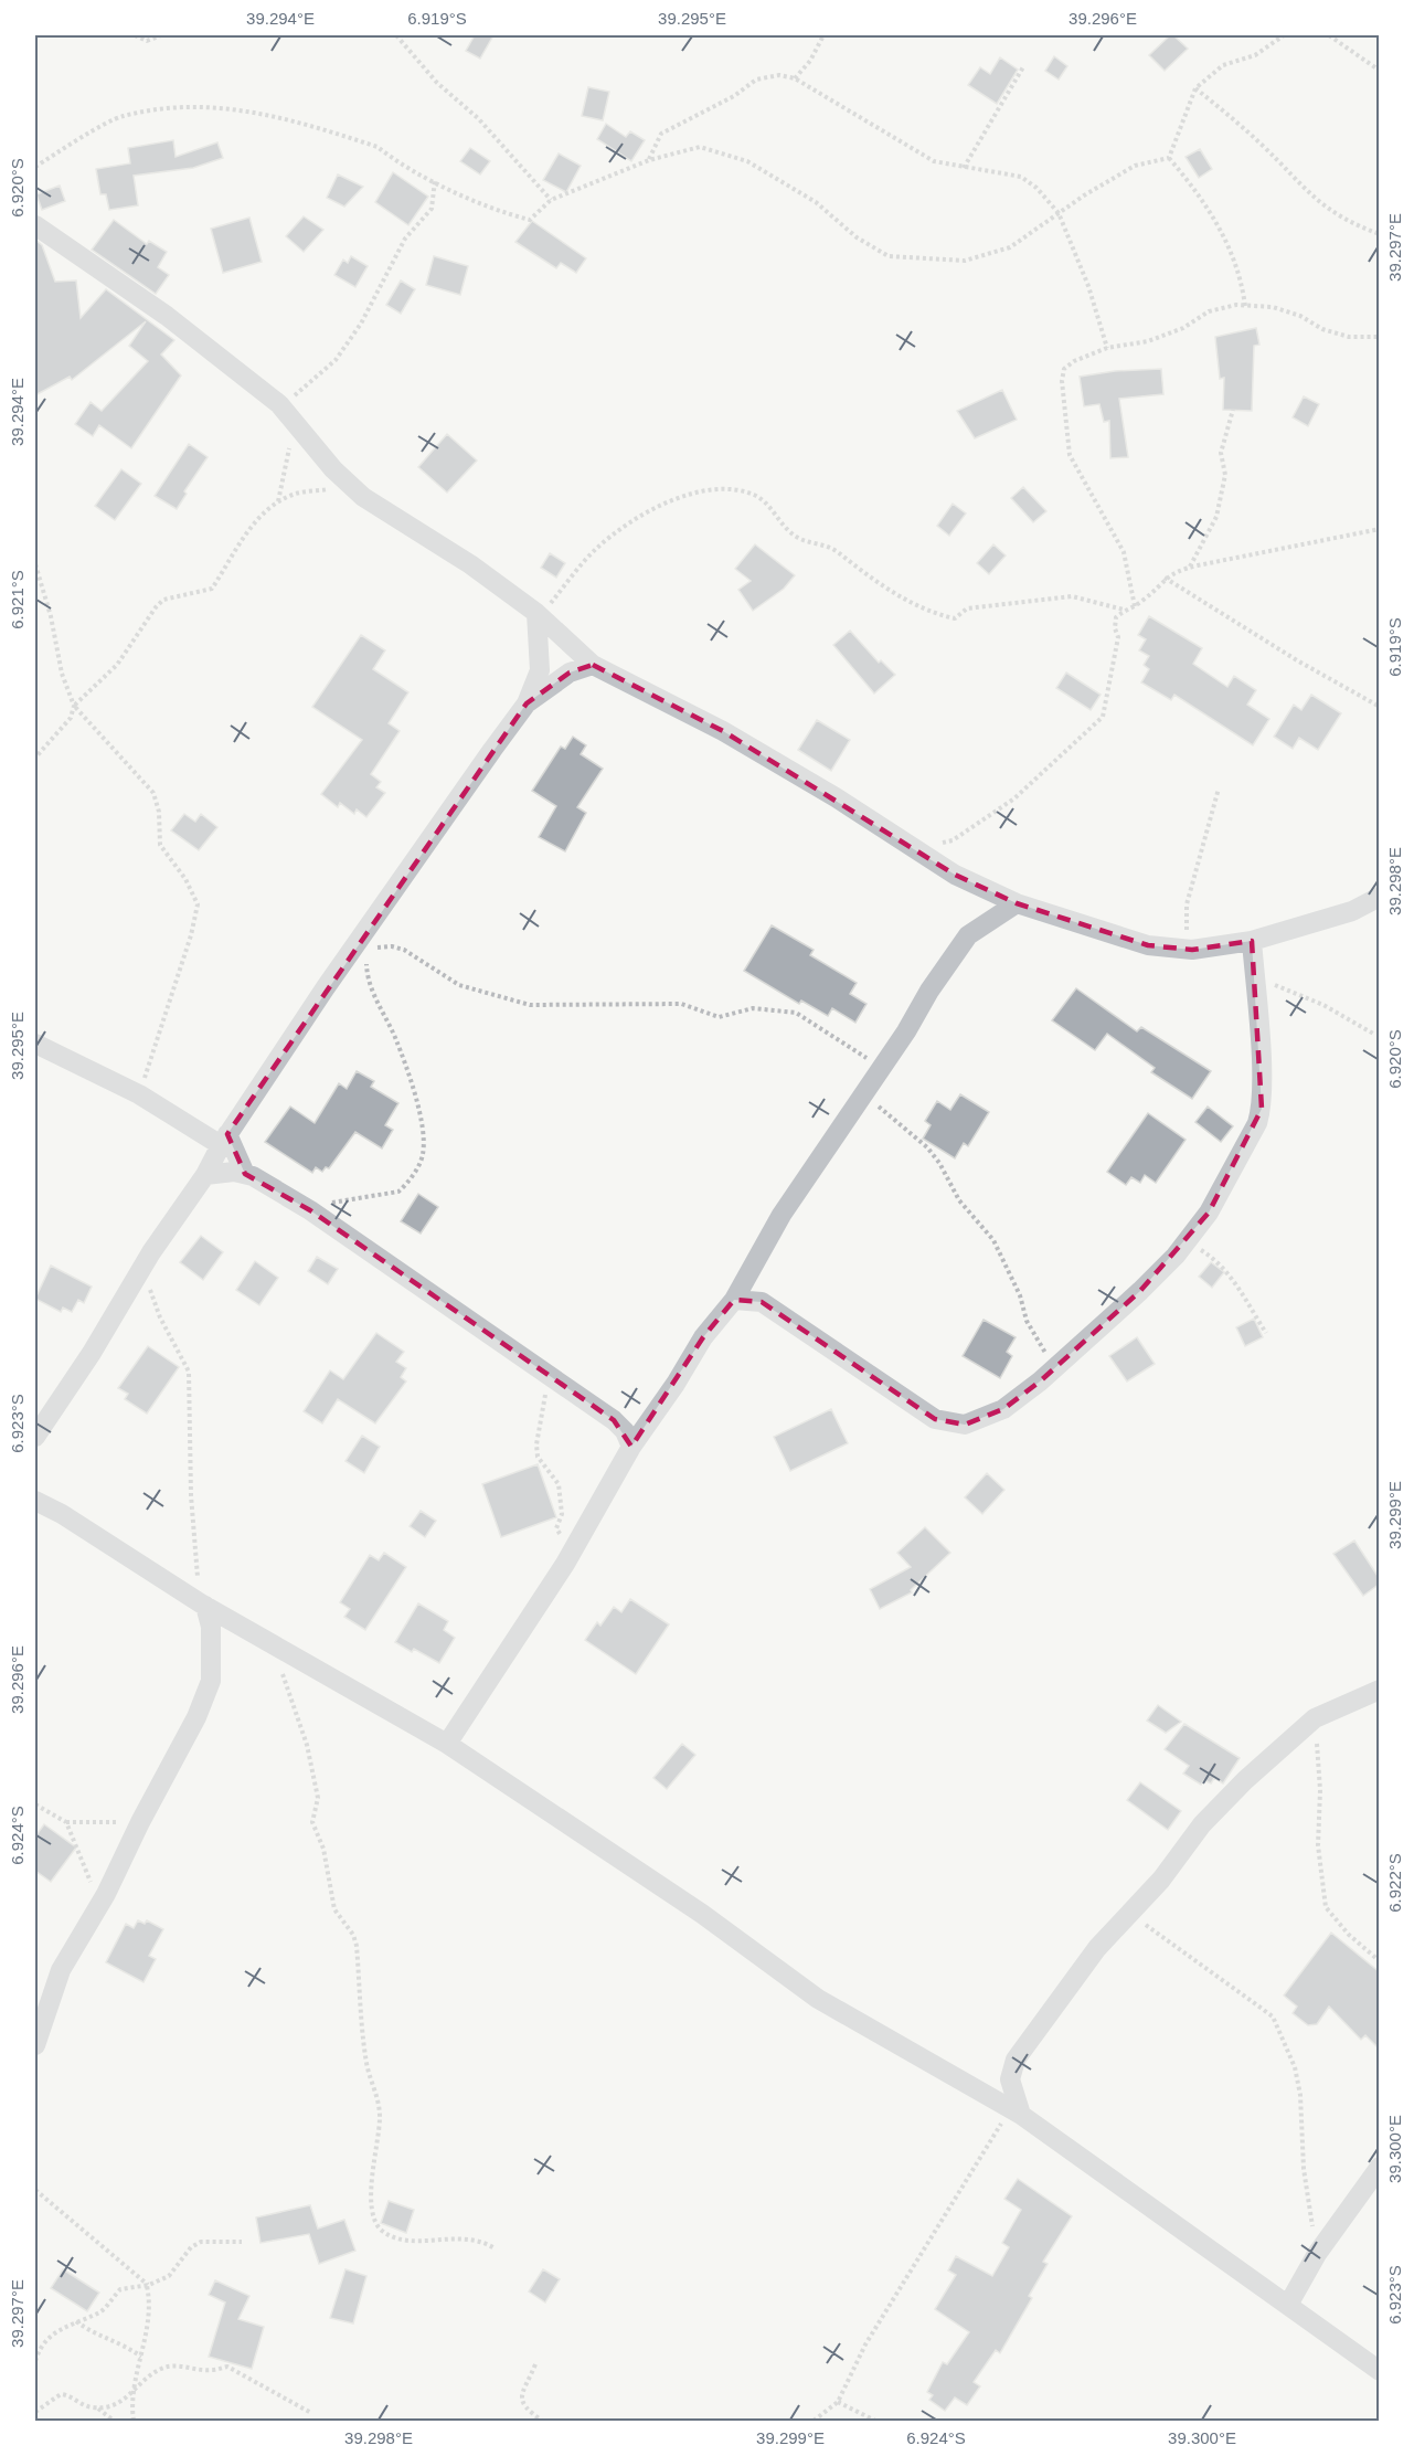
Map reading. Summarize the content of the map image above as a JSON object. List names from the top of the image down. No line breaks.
{"coordinates":["39.294°E","6.919°S","39.295°E","39.296°E","6.920°S","39.297°E","6.921°S","39.298°E","6.923°S","39.299°E","6.924°S","6.922°S","39.300°E"]}
